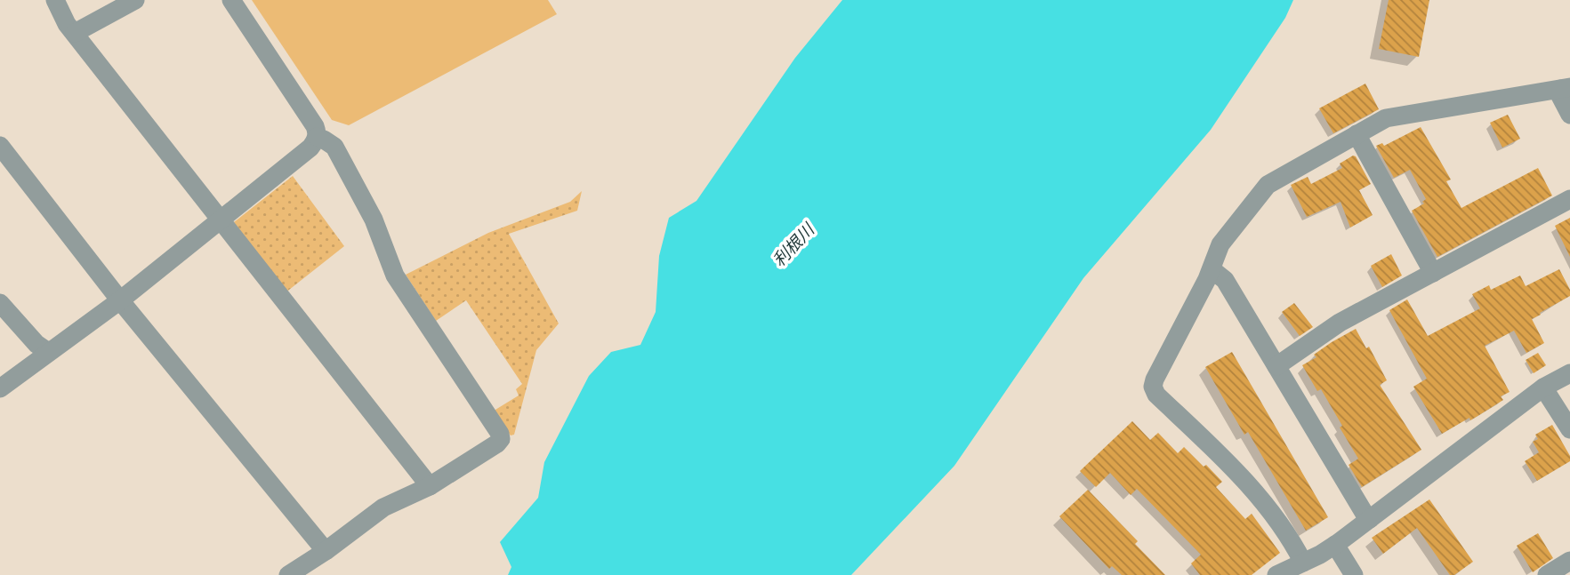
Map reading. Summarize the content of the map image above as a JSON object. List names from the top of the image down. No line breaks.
{"water":["利根川"]}
